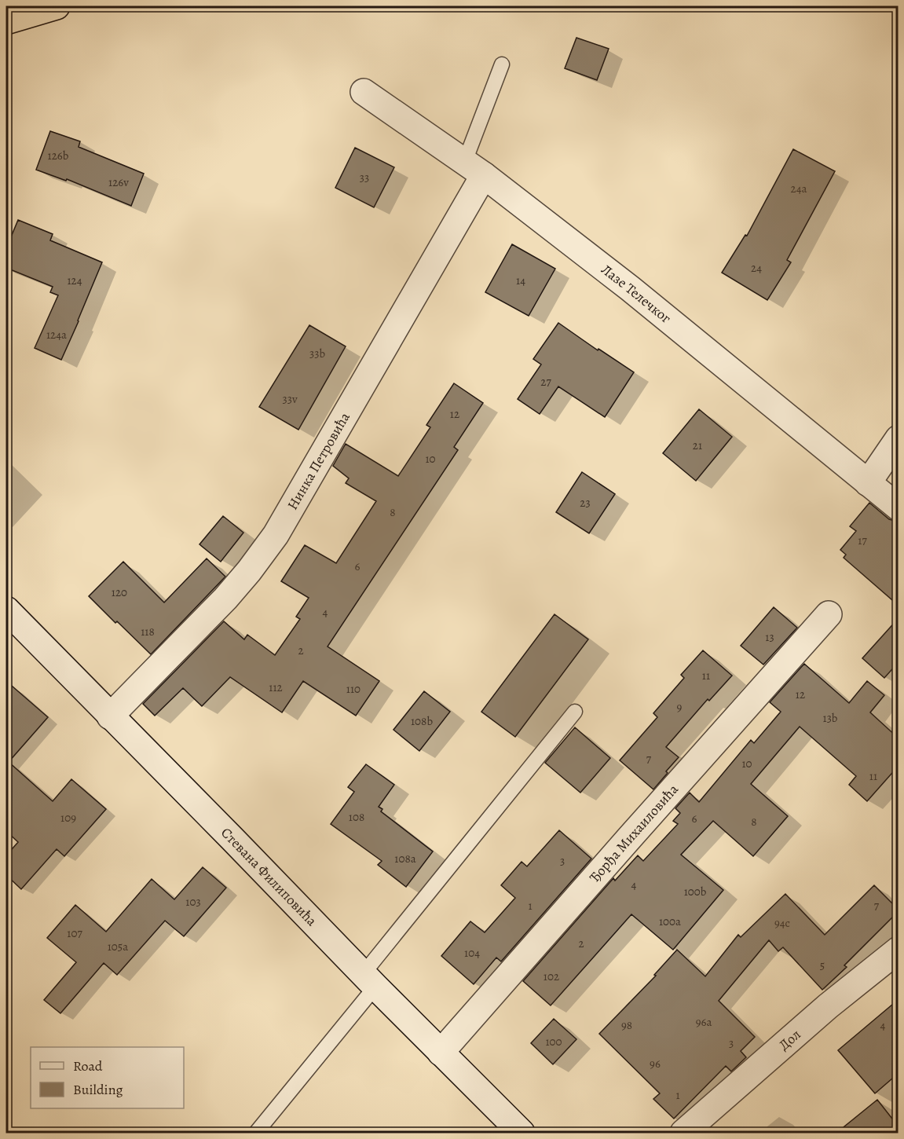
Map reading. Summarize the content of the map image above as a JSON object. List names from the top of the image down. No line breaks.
{"streets":{"street":["Лазе Телечког","Нинка Петровића","Ђорђа Михаиловића","Стевана Филиповића","Дол"]},"crossings":[["Лазе Телечког","Нинка Петровића"],["Нинка Петровића","Стевана Филиповића"],["Ђорђа Михаиловића","Стевана Филиповића"]],"house_numbers":["126b","33","126v","24a","24","124","14","124a","33b","27","33v","12","21","10","23","8","17","6","120","4","118","13","2","11","112","110","12","9","13b","108b","7","10","11","108","109","6","8","108a","3","4","100b","103","1","7","100a","94c","107","2","105a","104","5","102","96a","98","4","100","3","96","1"],"legend":["Road","Building"]}
